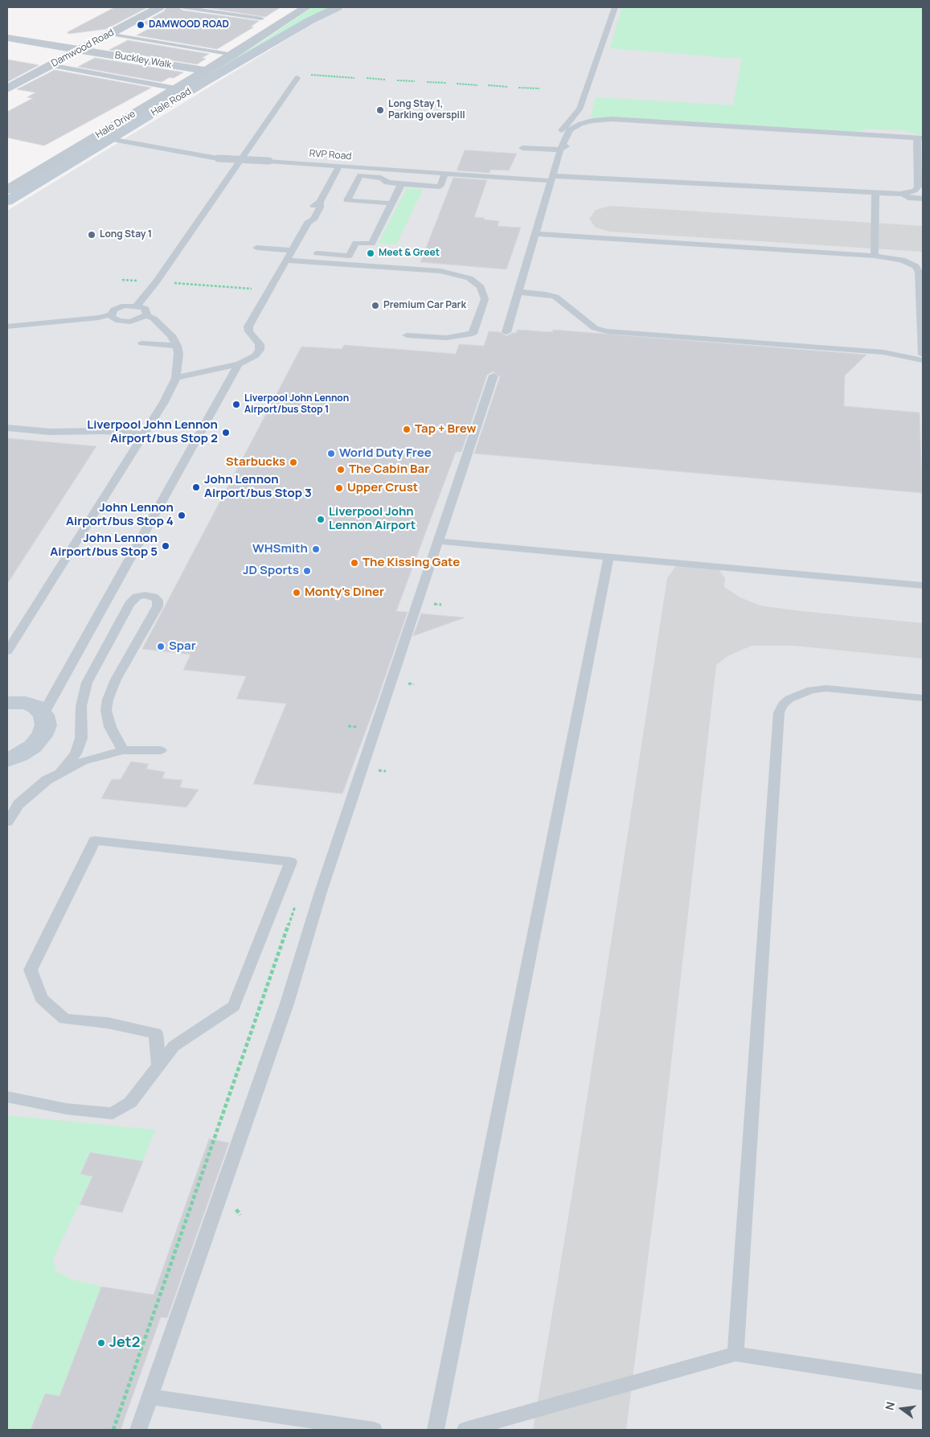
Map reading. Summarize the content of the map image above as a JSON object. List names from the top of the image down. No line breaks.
{"streets":{"street":["Damwood Road","Buckley Walk","Hale Road","Hale Drive"],"lane":["RVP Road"]},"crossings":[["Damwood Road","Buckley Walk"],["Buckley Walk","Hale Drive"],["Hale Road","RVP Road"]],"places":["DAMWOOD ROAD","Long Stay 1, Parking overspill","Long Stay 1","Meet & Greet","Premium Car Park","Liverpool John Lennon Airport/bus Stop 1","Tap + Brew","Liverpool John Lennon Airport/bus Stop 2","World Duty Free","Starbucks","The Cabin Bar","John Lennon Airport/bus Stop 3","Upper Crust","John Lennon Airport/bus Stop 4","Liverpool John Lennon Airport","John Lennon Airport/bus Stop 5","WHSmith","The Kissing Gate","JD Sports","Monty's Diner","Spar","Jet2"],"north":"left"}
